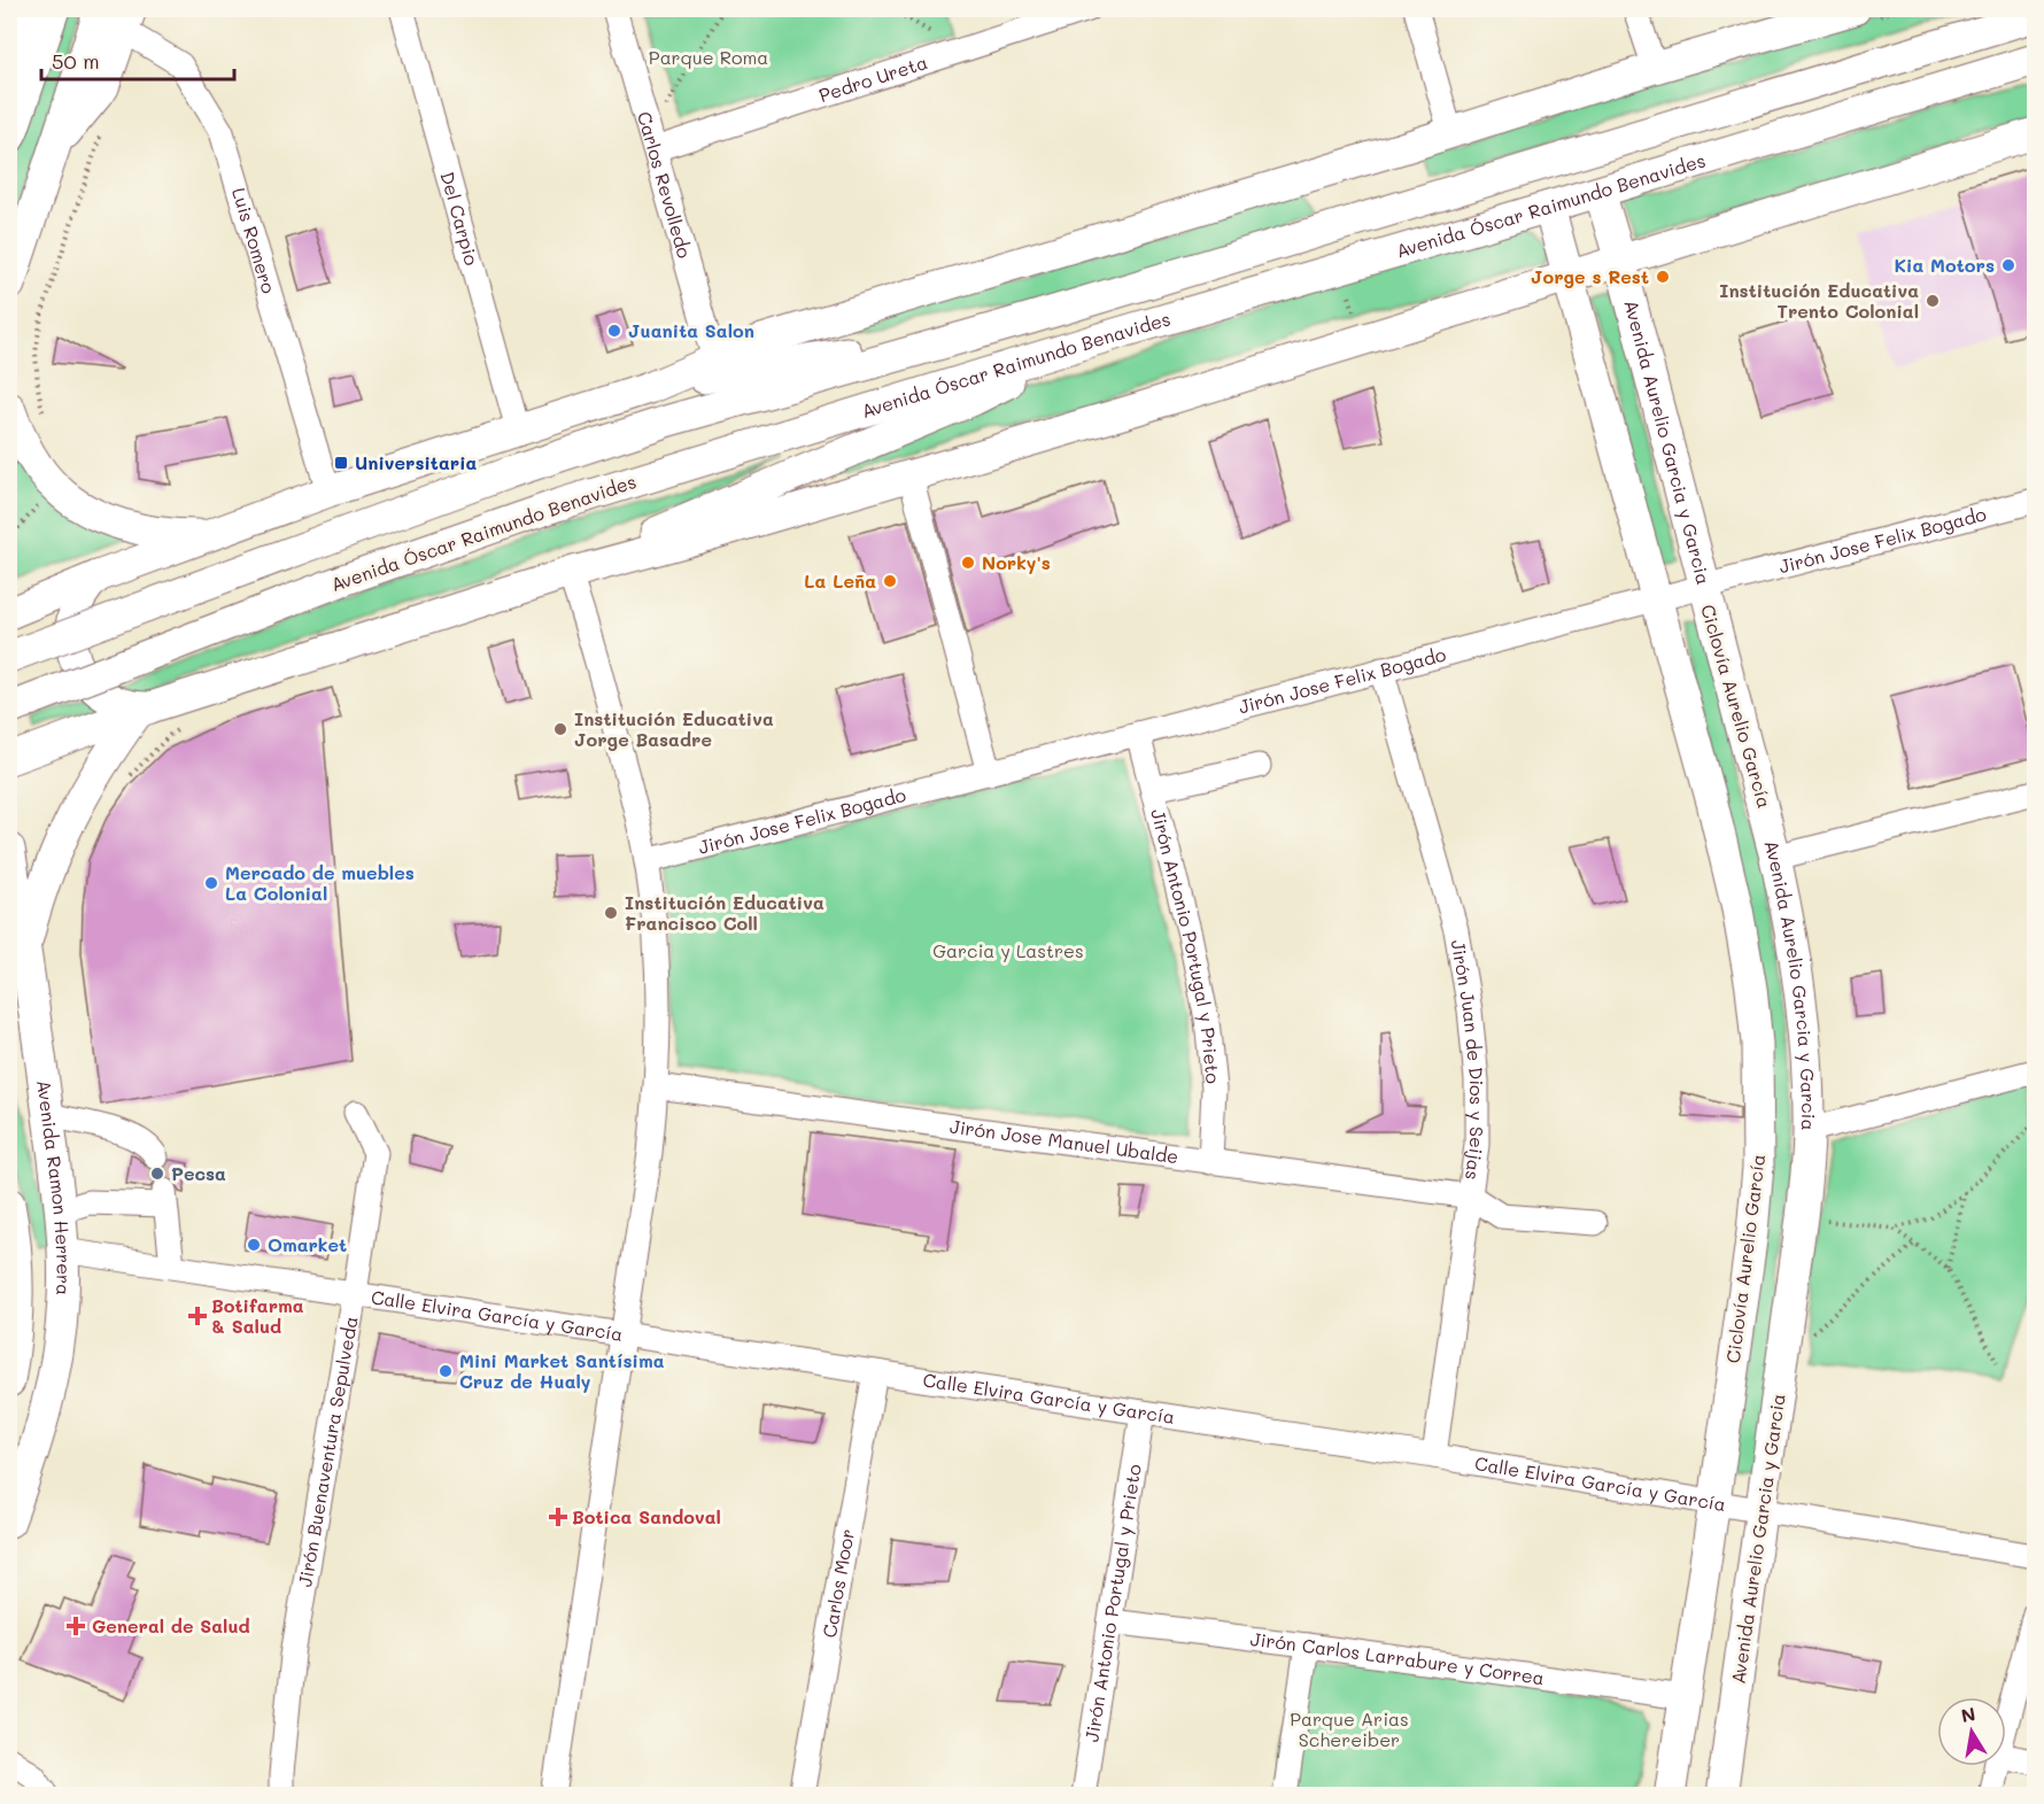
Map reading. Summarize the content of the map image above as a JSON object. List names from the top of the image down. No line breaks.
{"streets":{"main road":["Avenida Óscar Raimundo Benavides","Avenida Aurelio Garcia y Garcia","Avenida Ramon Herrera"],"street":["Pedro Ureta","Carlos Revolledo","Del Carpio","Luis Romero","Jirón Jose Felix Bogado","Jirón Antonio Portugal y Prieto","Jirón Juan de Dios y Seijas","Jirón Jose Manuel Ubalde","Calle Elvira García y García","Jirón Buenaventura Sepulveda","Carlos Moor","Jirón Carlos Larrabure y Correa"]},"crossings":[["Pedro Ureta","Carlos Revolledo"],["Avenida Óscar Raimundo Benavides","Avenida Aurelio Garcia y Garcia"],["Avenida Aurelio Garcia y Garcia","Jirón Jose Felix Bogado"],["Avenida Aurelio Garcia y Garcia","Calle Elvira García y García"],["Avenida Aurelio Garcia y Garcia","Jirón Carlos Larrabure y Correa"],["Jirón Jose Felix Bogado","Jirón Antonio Portugal y Prieto"],["Jirón Jose Felix Bogado","Jirón Juan de Dios y Seijas"],["Jirón Antonio Portugal y Prieto","Jirón Jose Manuel Ubalde"],["Jirón Antonio Portugal y Prieto","Calle Elvira García y García"],["Jirón Antonio Portugal y Prieto","Jirón Carlos Larrabure y Correa"],["Jirón Juan de Dios y Seijas","Jirón Jose Manuel Ubalde"],["Jirón Juan de Dios y Seijas","Calle Elvira García y García"],["Avenida Ramon Herrera","Calle Elvira García y García"],["Calle Elvira García y García","Jirón Buenaventura Sepulveda"],["Calle Elvira García y García","Carlos Moor"]],"parks":["Parque Roma","Garcia y Lastres","Parque Arias Schereiber"],"places":{"other":["Kia Motors","Jorge s Rest","Institución Educativa Trento Colonial","Juanita Salon","Norky's","La Leña","Institución Educativa Jorge Basadre","Mercado de muebles La Colonial","Institución Educativa Francisco Coll","Pecsa","Omarket","Mini Market Santísima Cruz de Hualy"],"transit":["Universitaria"],"health":["Botifarma & Salud","Botica Sandoval","General de Salud"]},"scale_bar":"50 m","north":"top"}
